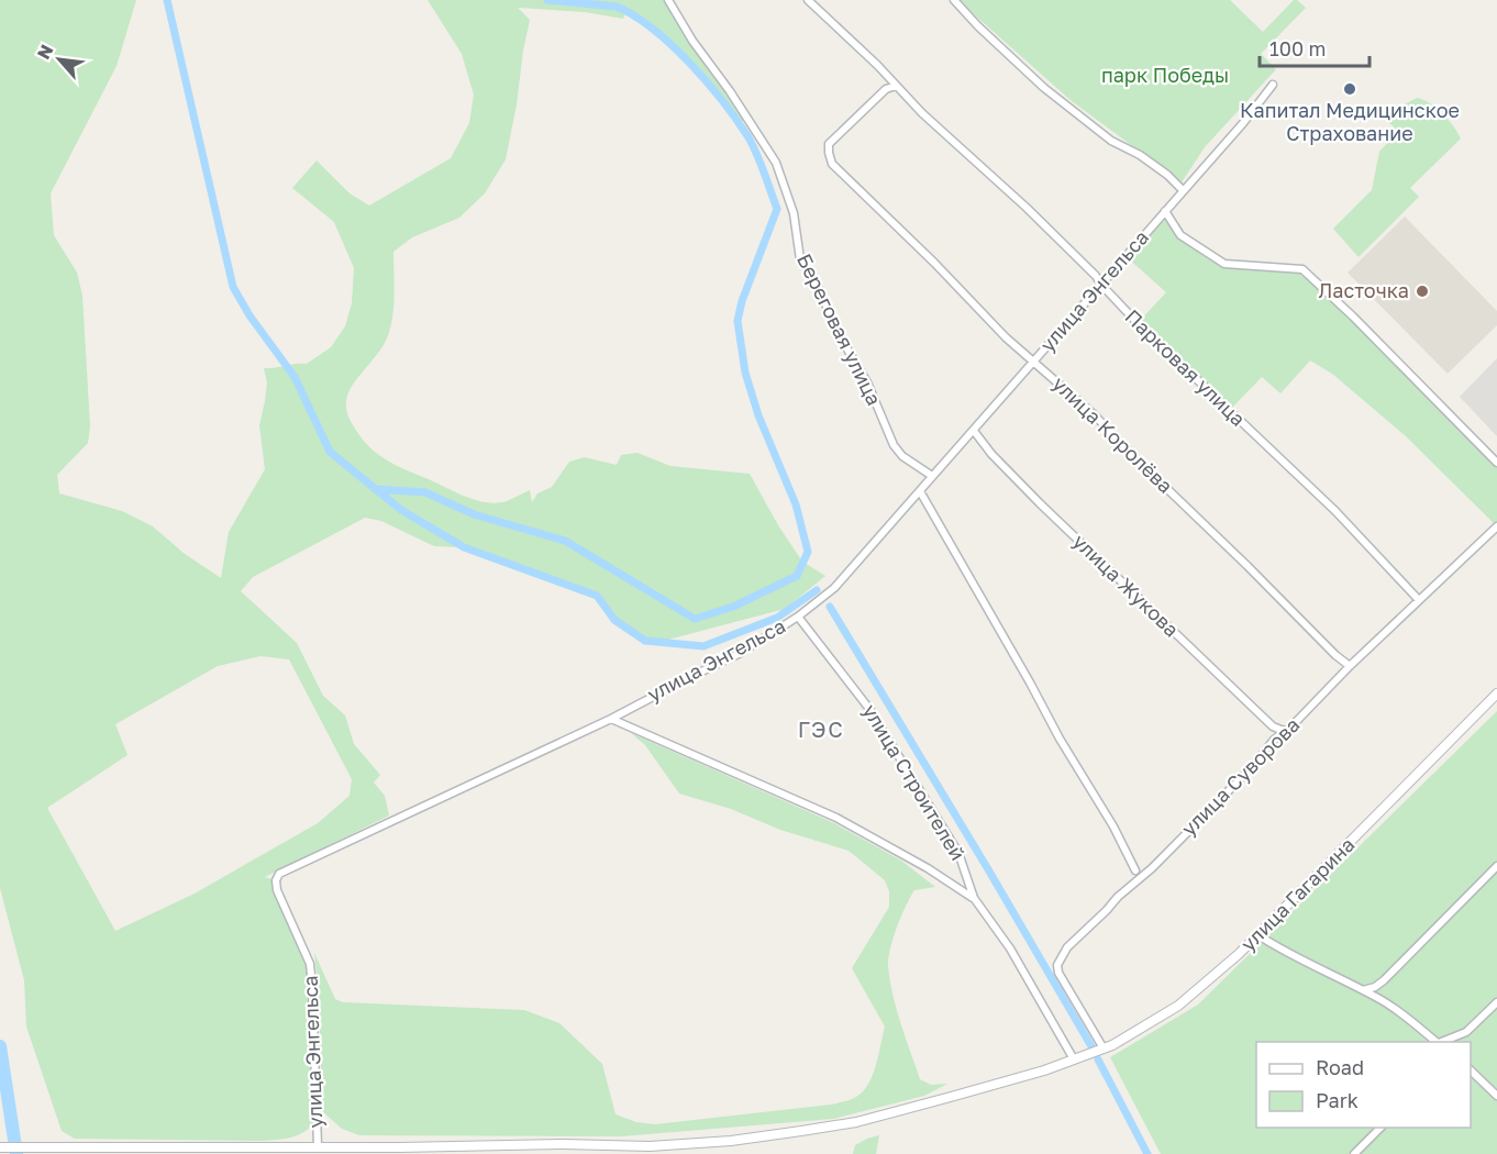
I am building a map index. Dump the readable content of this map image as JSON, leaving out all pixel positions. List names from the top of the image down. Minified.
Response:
{"streets":{"street":["улица Энгельса","Береговая улица","Парковая улица","улица Королёва","улица Жукова","улица Суворова","улица Строителей","улица Гагарина"]},"crossings":[["улица Энгельса","Береговая улица"],["улица Энгельса","Парковая улица"],["улица Энгельса","улица Королёва"],["улица Энгельса","улица Жукова"],["улица Энгельса","улица Строителей"],["улица Энгельса","улица Гагарина"],["Парковая улица","улица Суворова"],["улица Королёва","улица Суворова"],["улица Жукова","улица Суворова"],["улица Суворова","улица Гагарина"],["улица Строителей","улица Гагарина"]],"districts":["ГЭС"],"parks":["парк Победы"],"places":["Капитал Медицинское Страхование","Ласточка"],"legend":["Road","Park"],"scale_bar":"100 m","north":"top left"}
